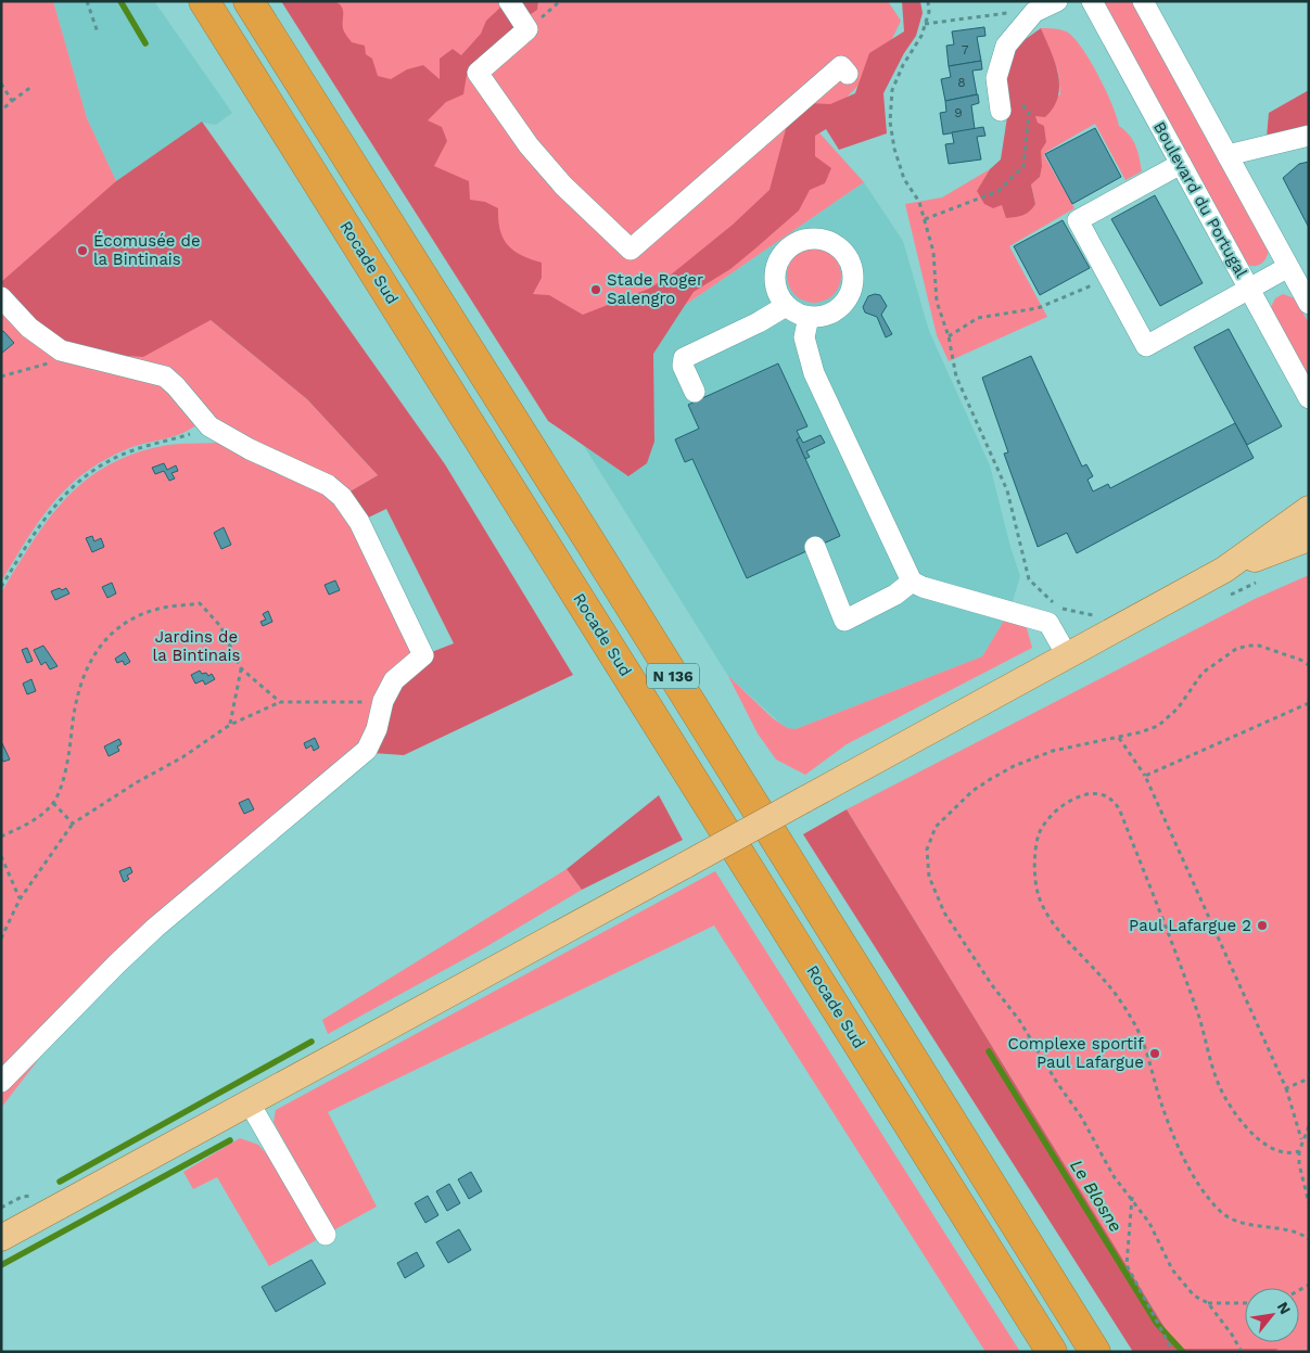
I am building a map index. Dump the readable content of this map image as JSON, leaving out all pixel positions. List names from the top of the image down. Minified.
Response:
{"streets":{"highway":["Rocade Sud","N 136"],"street":["Boulevard du Portugal"]},"water":["Le Blosne"],"parks":["Jardins de la Bintinais"],"places":["Écomusée de la Bintinais","Stade Roger Salengro","Paul Lafargue 2","Complexe sportif Paul Lafargue"],"house_numbers":["7","8","9"],"north":"top right"}
